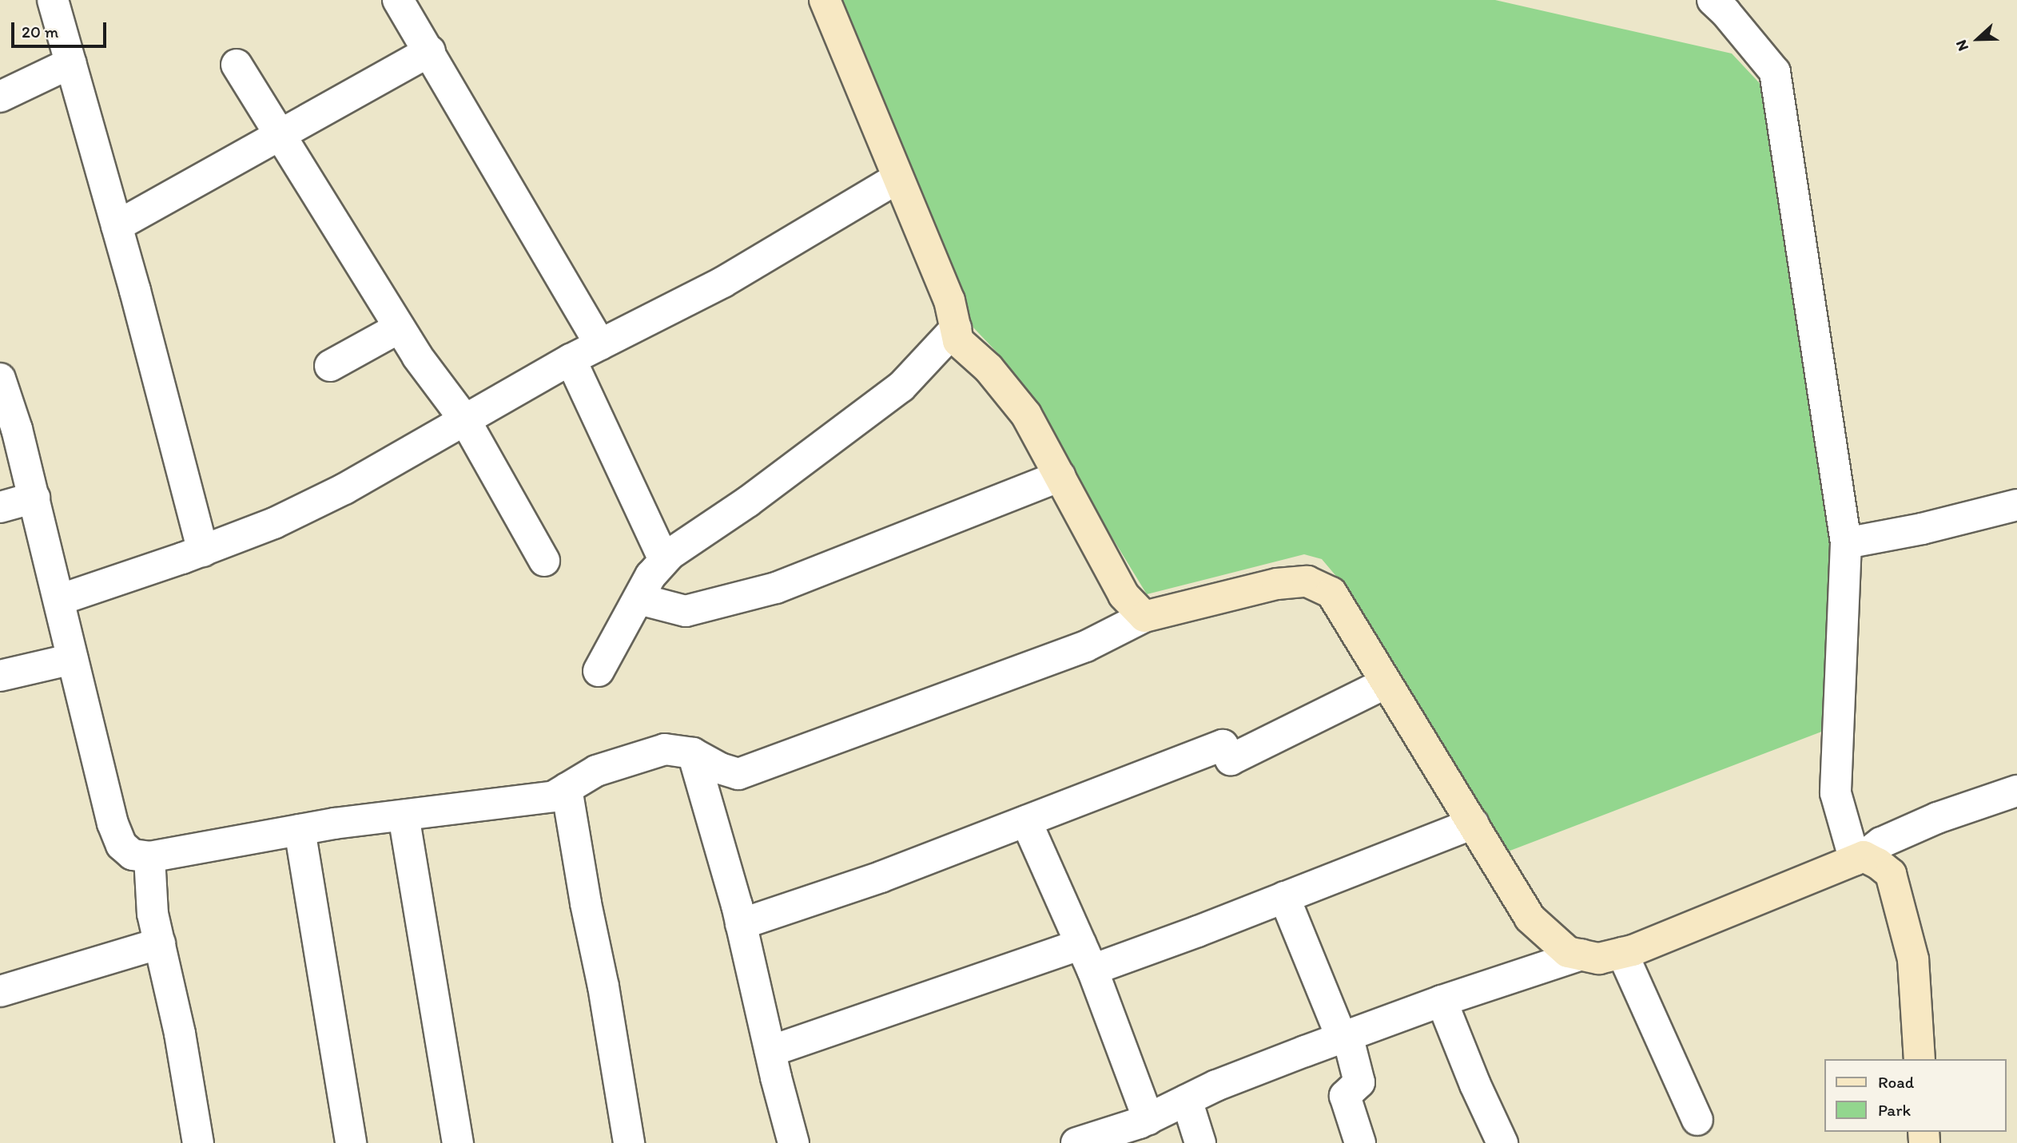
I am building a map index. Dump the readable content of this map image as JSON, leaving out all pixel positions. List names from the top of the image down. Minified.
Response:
{"legend":["Road","Park"],"scale_bar":"20 m","north":"left"}
